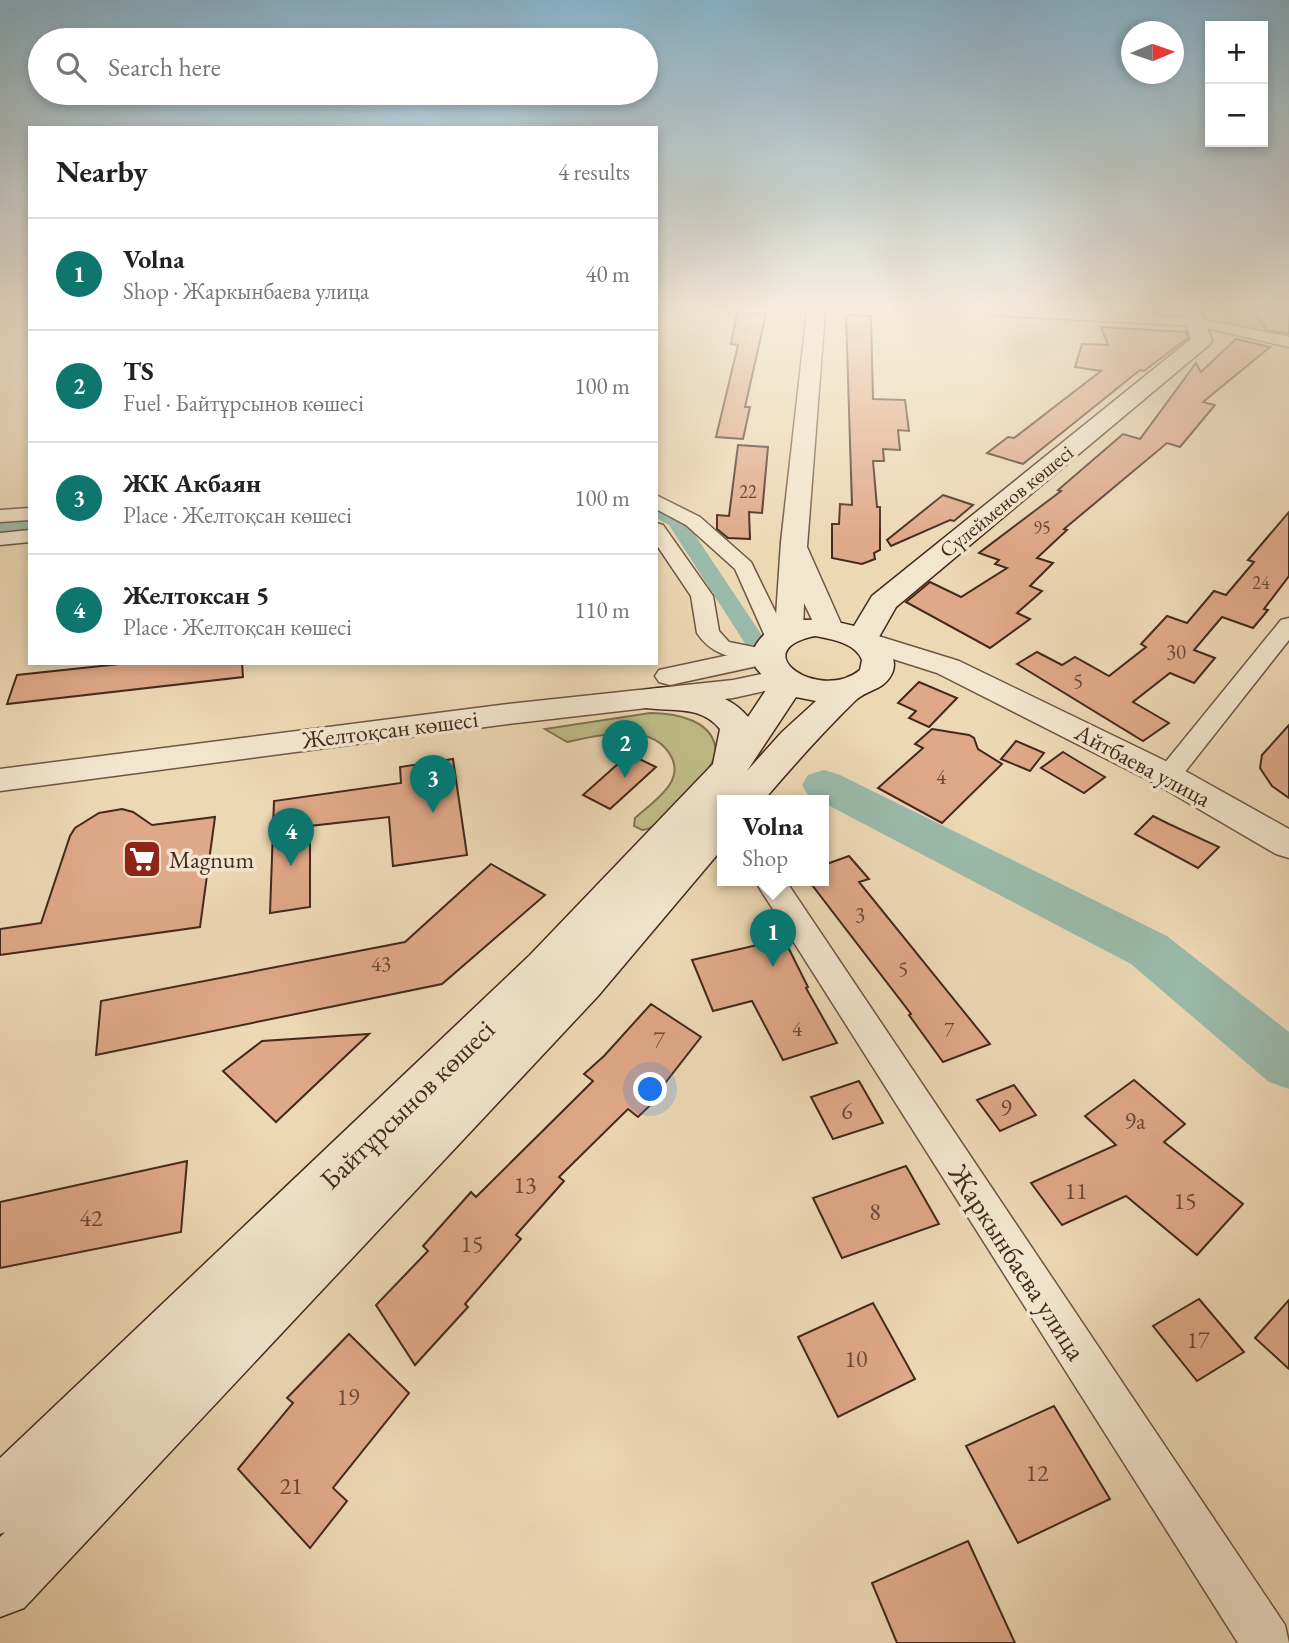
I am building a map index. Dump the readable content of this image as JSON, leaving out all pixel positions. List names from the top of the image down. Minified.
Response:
{"streets":{"main road":["Сүлейменов көшесі","Байтұрсынов көшесі"],"street":["Желтоқсан көшесі","Айтбаева улица","Жаркынбаева улица"]},"crossings":[["Сүлейменов көшесі","Желтоқсан көшесі"],["Сүлейменов көшесі","Байтұрсынов көшесі"],["Желтоқсан көшесі","Байтұрсынов көшесі"]],"places":{"supermarket":["Magnum"]},"house_numbers":["22","95","24","30","5","4","3","43","5","4","7","7","9","6","9а","13","11","15","8","42","15","17","10","19","12","21"],"north":"right","page":{"map_buttons":["+","−"],"search":"Search here","heading":["Nearby","4 results"],"list":[{"mark":"1","name":"Volna","note":"Shop · Жаркынбаева улица","value":"40 m"},{"mark":"2","name":"TS","note":"Fuel · Байтұрсынов көшесі","value":"100 m"},{"mark":"3","name":"ЖК Акбаян","note":"Place · Желтоқсан көшесі","value":"100 m"},{"mark":"4","name":"Желтоксан 5","note":"Place · Желтоқсан көшесі","value":"110 m"}],"pins":["2","3","4","1"],"popup":["Volna","Shop"]}}
